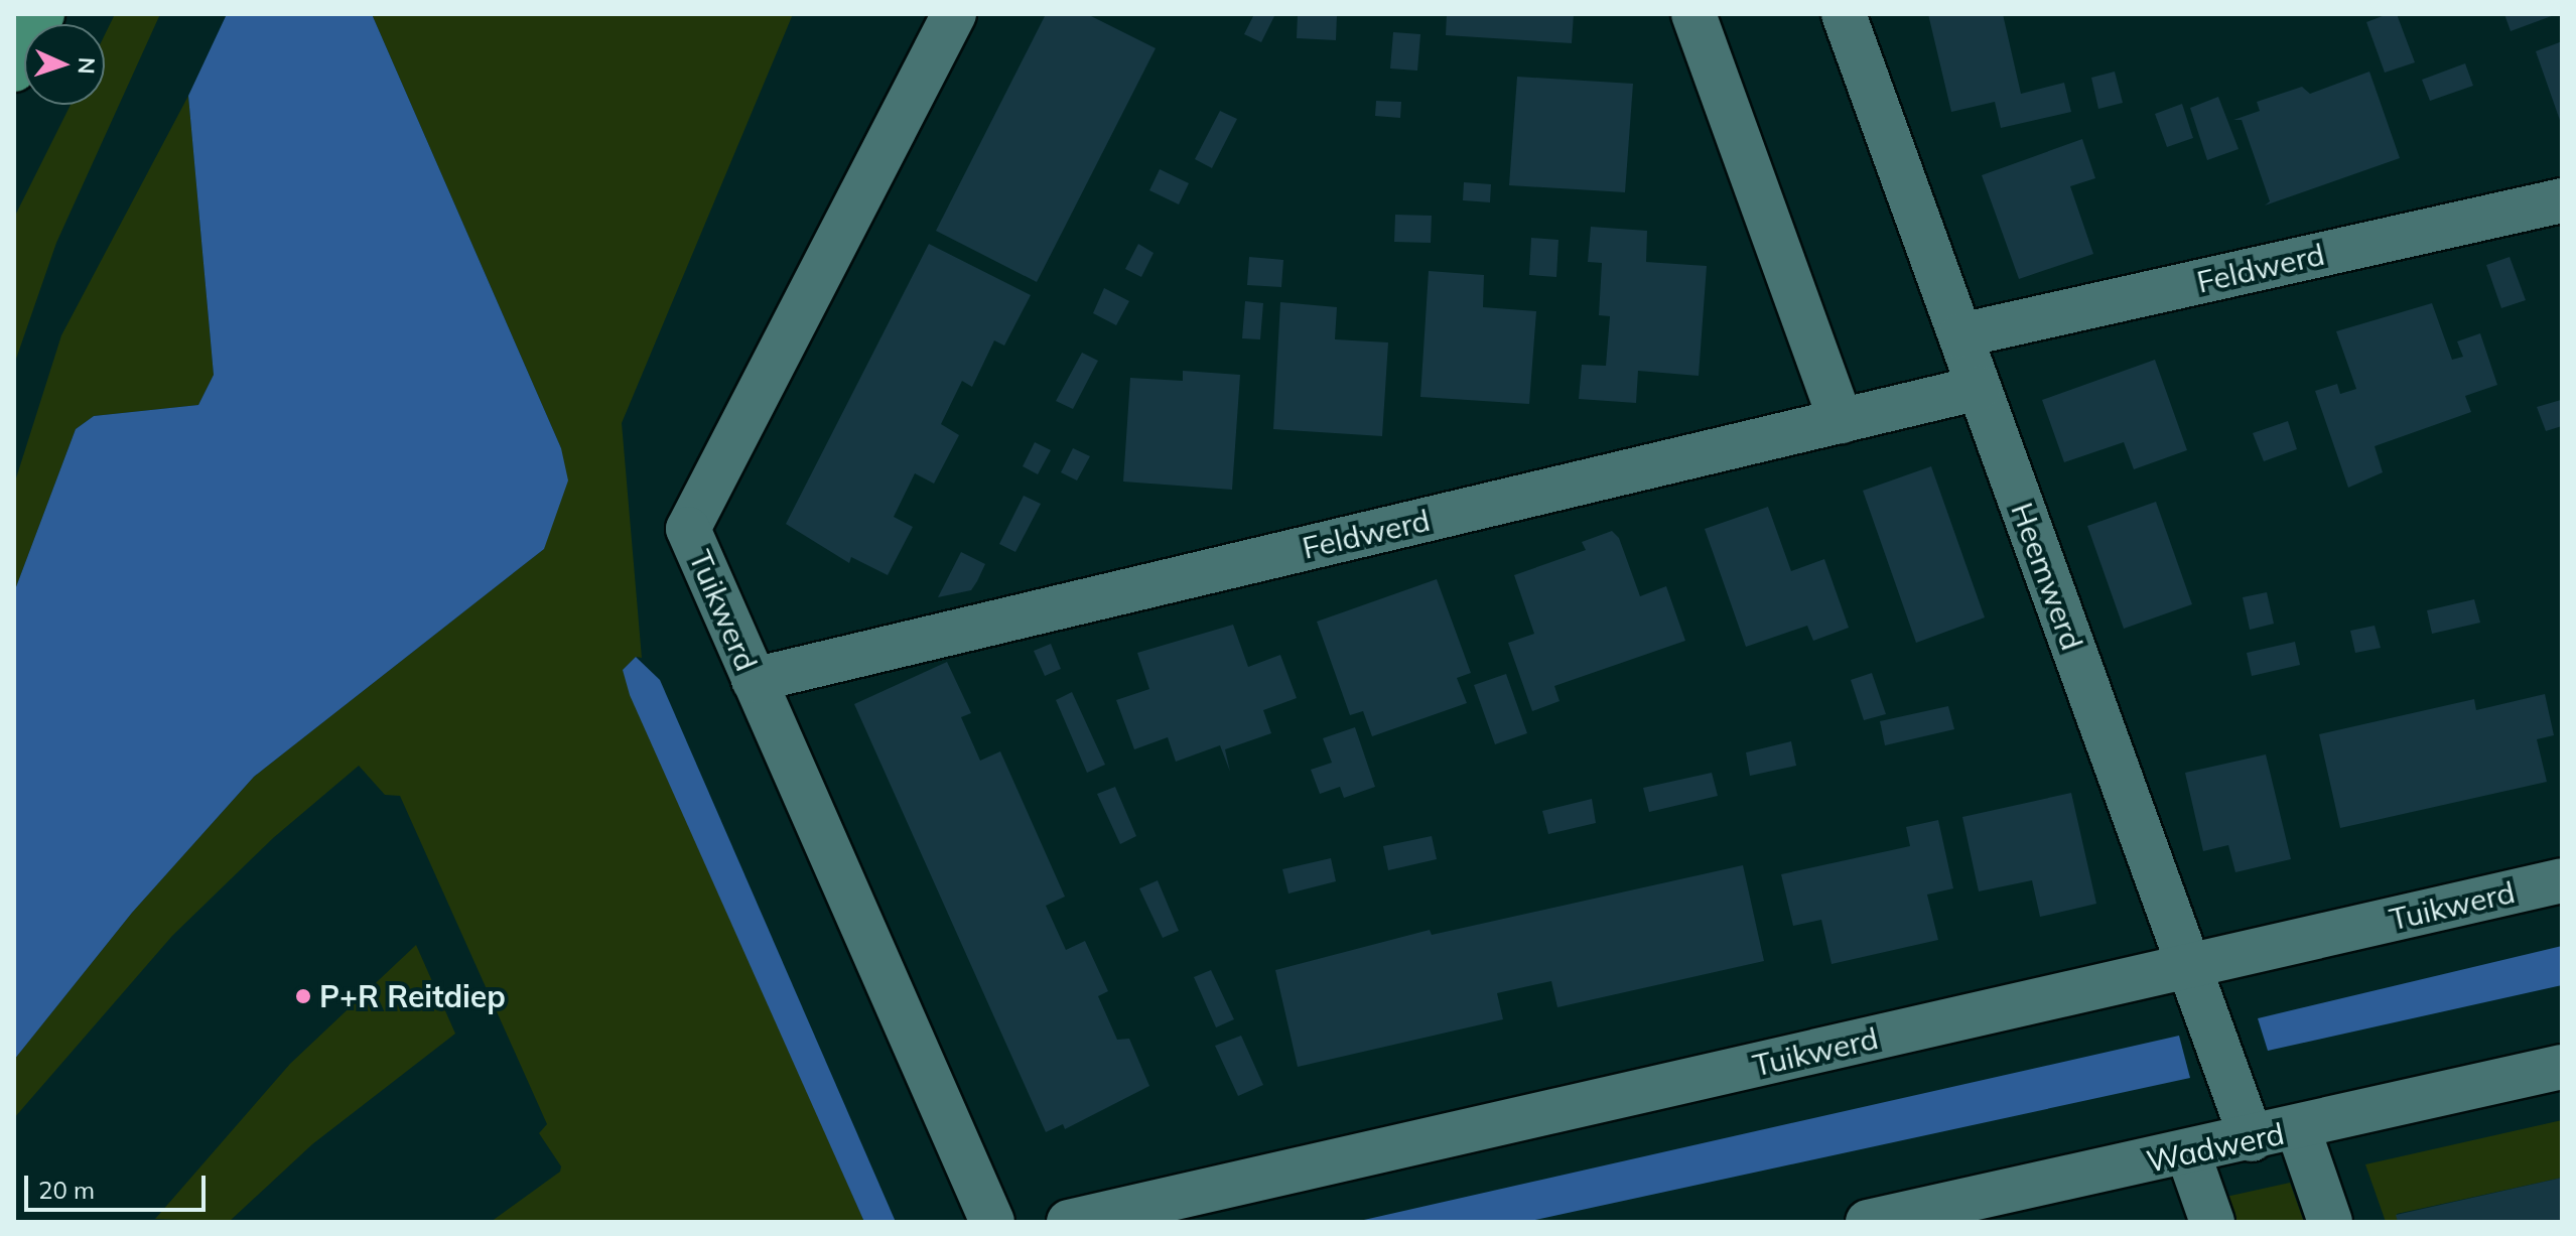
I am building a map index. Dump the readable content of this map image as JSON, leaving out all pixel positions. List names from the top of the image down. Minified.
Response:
{"streets":{"street":["Feldwerd","Heemwerd","Tuikwerd","Wadwerd"]},"crossings":[["Feldwerd","Heemwerd"],["Feldwerd","Tuikwerd"],["Heemwerd","Tuikwerd"],["Heemwerd","Wadwerd"]],"places":["P+R Reitdiep"],"scale_bar":"20 m","north":"right"}
